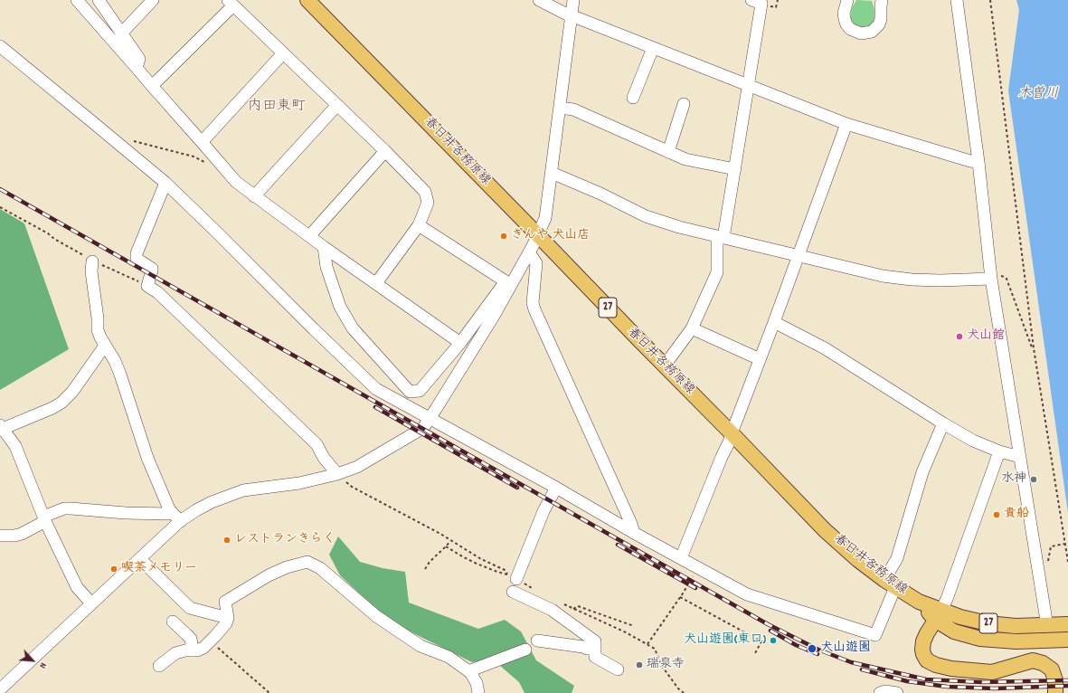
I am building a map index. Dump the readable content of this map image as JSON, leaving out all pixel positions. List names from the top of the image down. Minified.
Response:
{"streets":{"main road":["春日井各務原線","27"]},"districts":["内田東町"],"water":["木曽川"],"places":["ぎんや 犬山店","犬山館","水神","貴船","レストランきらく","喫茶メモリー","犬山遊園(東口)","犬山遊園","瑞泉寺"],"north":"bottom right"}
